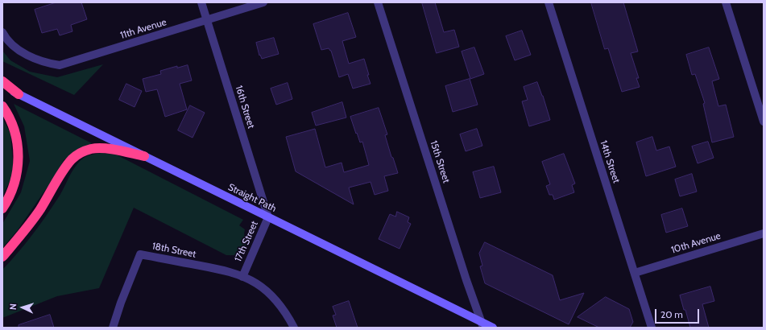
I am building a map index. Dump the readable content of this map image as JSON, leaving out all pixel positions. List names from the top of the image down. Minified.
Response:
{"streets":{"main road":["Straight Path"],"street":["11th Avenue","16th Street","15th Street","14th Street","17th Street","10th Avenue","18th Street"]},"crossings":[["11th Avenue","16th Street"],["16th Street","Straight Path"],["16th Street","17th Street"],["15th Street","Straight Path"],["14th Street","10th Avenue"],["Straight Path","17th Street"],["17th Street","18th Street"]],"scale_bar":"20 m","north":"left"}
